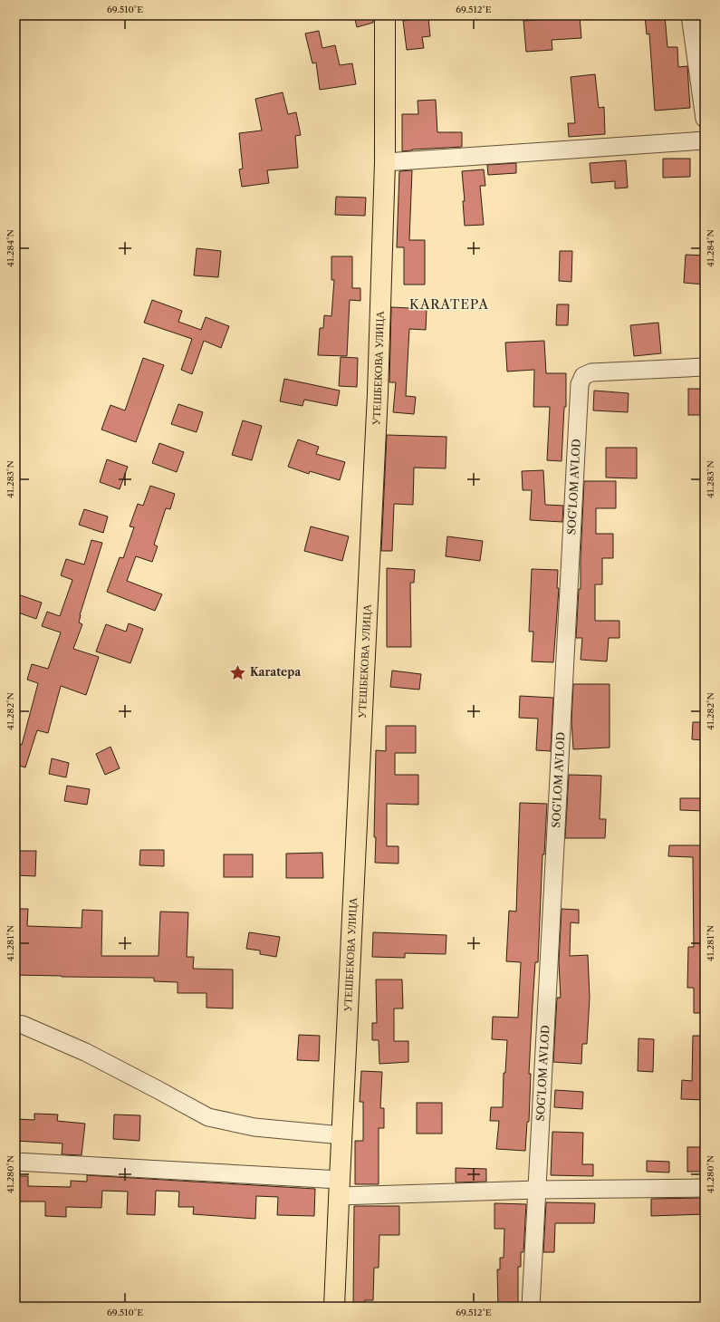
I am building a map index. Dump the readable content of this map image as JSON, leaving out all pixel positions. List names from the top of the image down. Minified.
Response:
{"streets":{"main road":["УТЕШБЕКОВА УЛИЦА"],"street":["SOG'LOM AVLOD"]},"districts":["KARATEPA"],"places":{"place":["Karatepa"]},"coordinates":["69.510°E","69.512°E","41.284°N","41.283°N","41.282°N","41.281°N","41.280°N"]}
